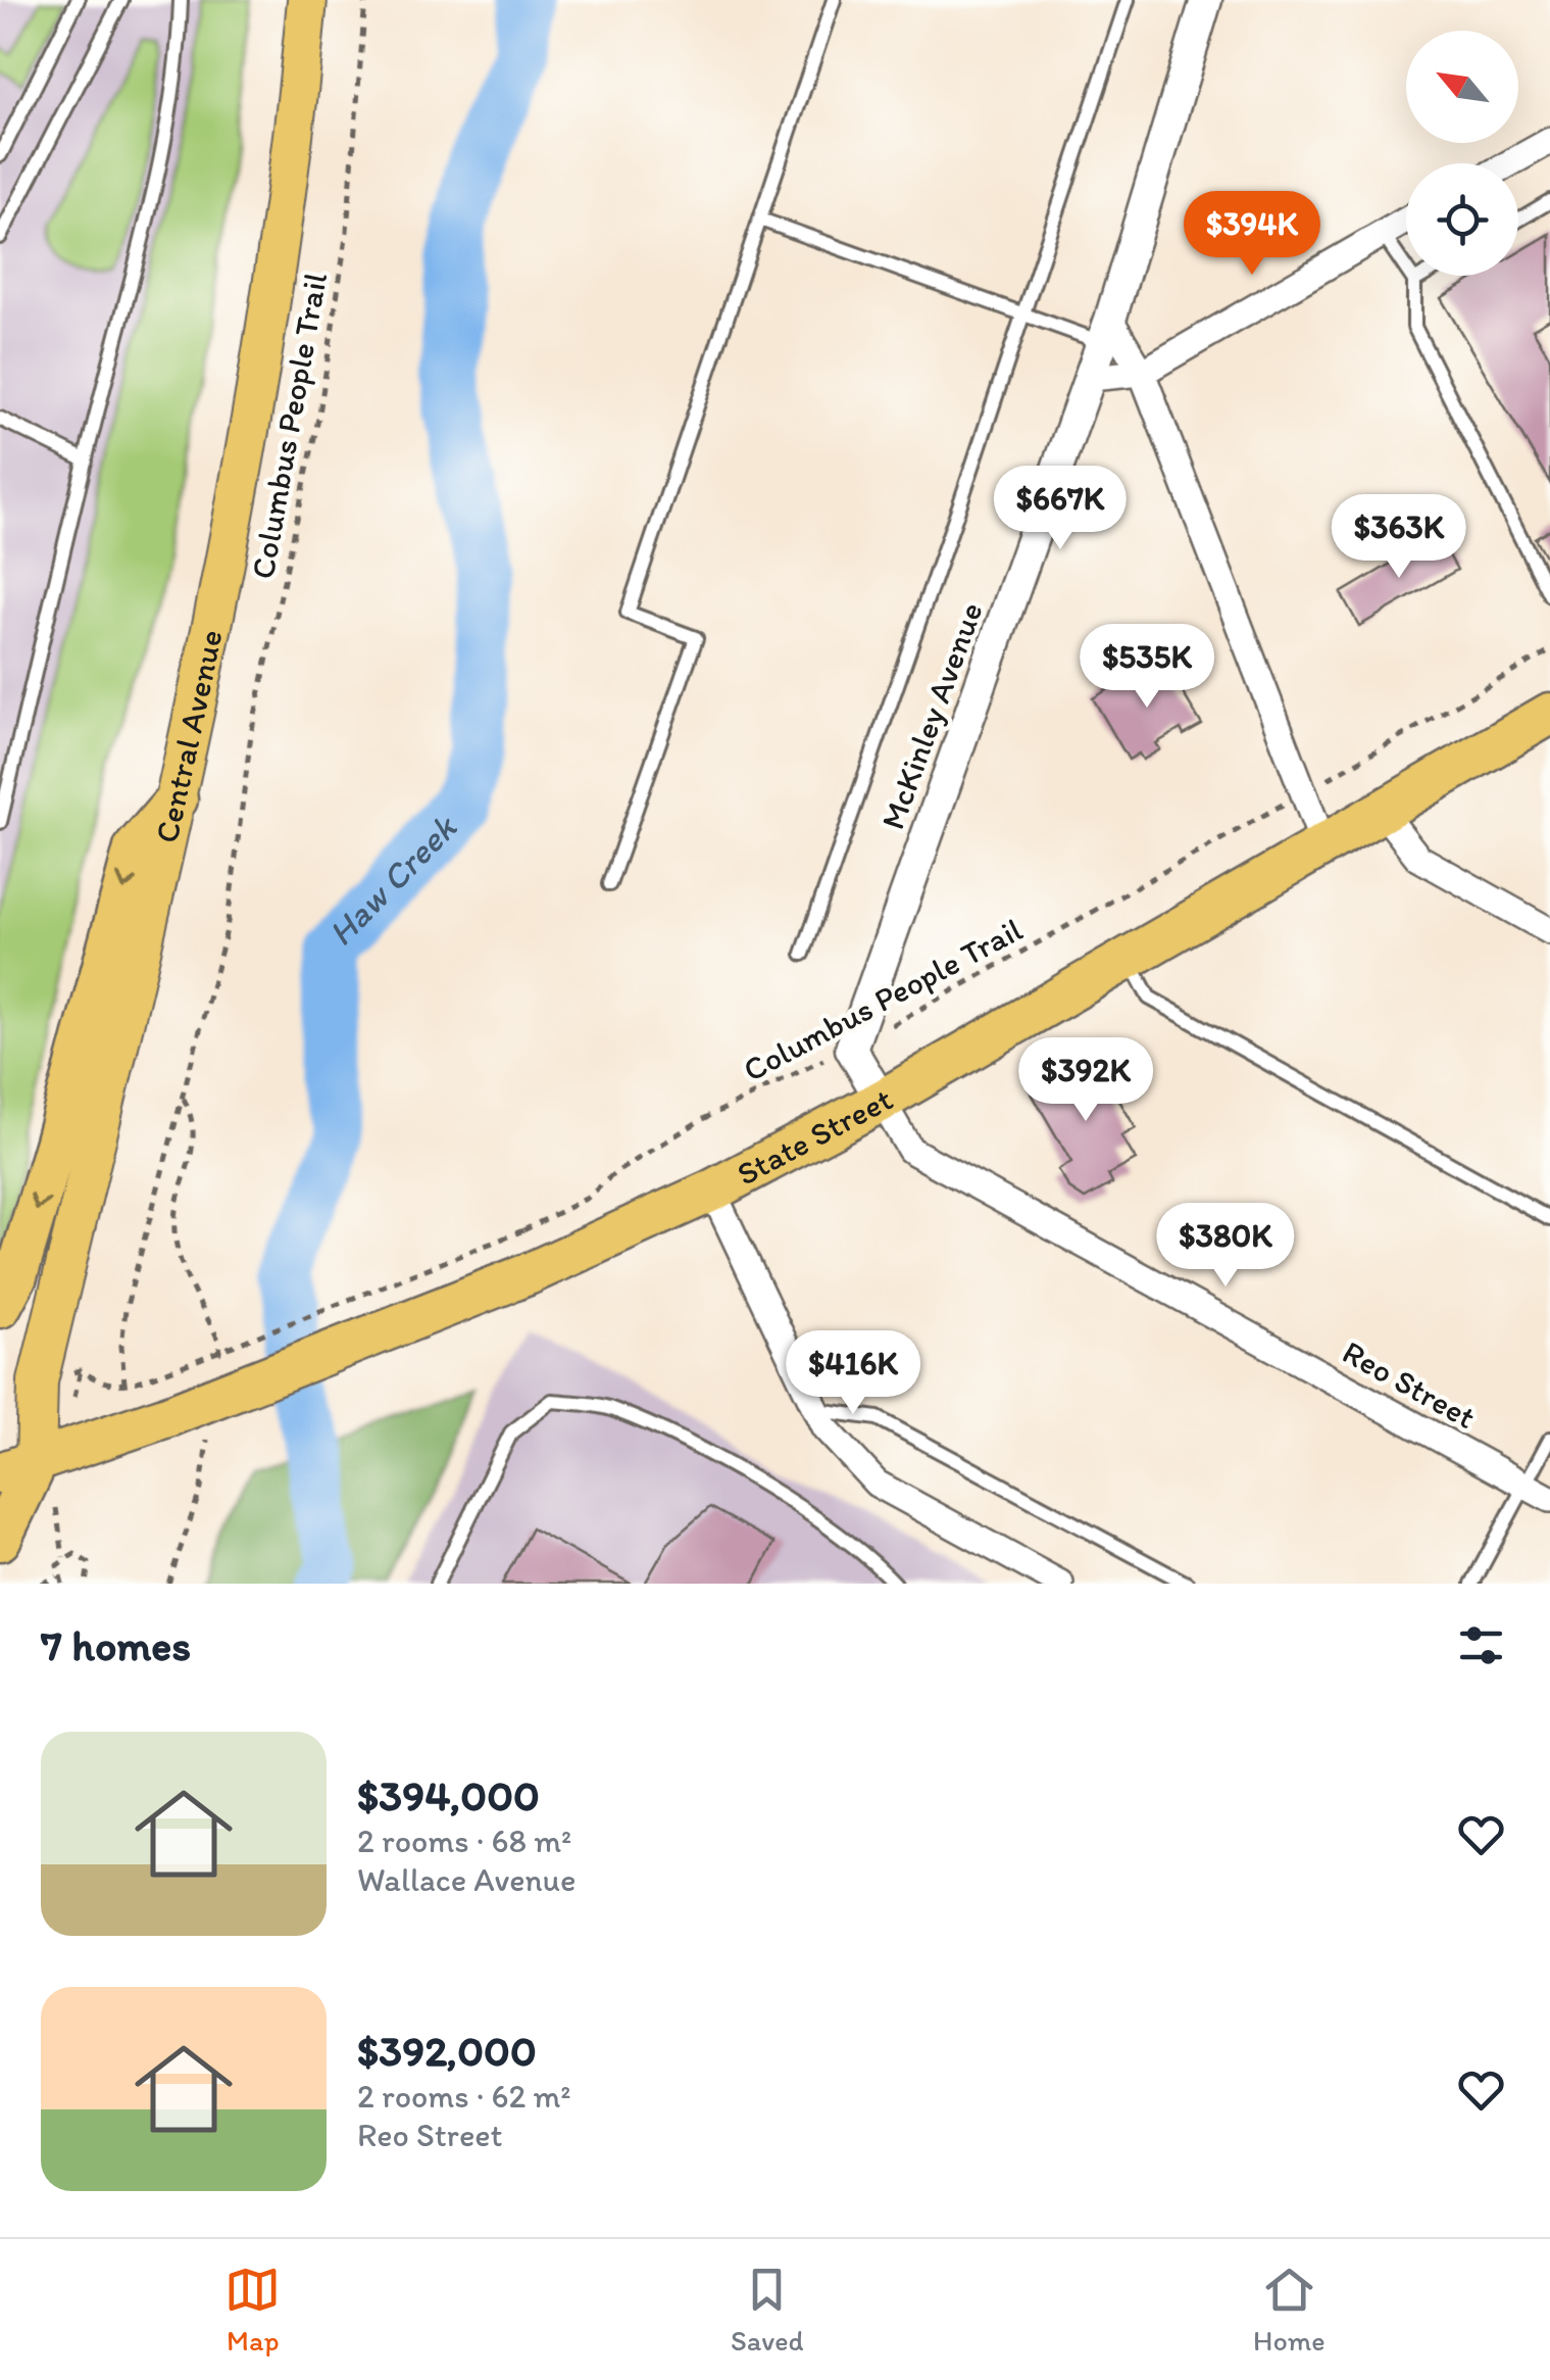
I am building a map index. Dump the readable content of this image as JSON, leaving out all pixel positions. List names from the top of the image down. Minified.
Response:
{"streets":{"highway":["State Street"],"main road":["Central Avenue"],"street":["McKinley Avenue","Reo Street"],"path":["Columbus People Trail"]},"crossings":[["Columbus People Trail","McKinley Avenue"],["Central Avenue","State Street"],["State Street","Reo Street"]],"water":["Haw Creek"],"north":"top left","page":{"price":["$394K","$667K","$363K","$535K","$392K","$380K","$416K"],"heading":"7 homes","list":[{"name":"$394,000","note":"2 rooms · 68 m² · Wallace Avenue"},{"name":"$392,000","note":"2 rooms · 62 m² · Reo Street"}],"tabs":["Map","Saved","Home"]}}
